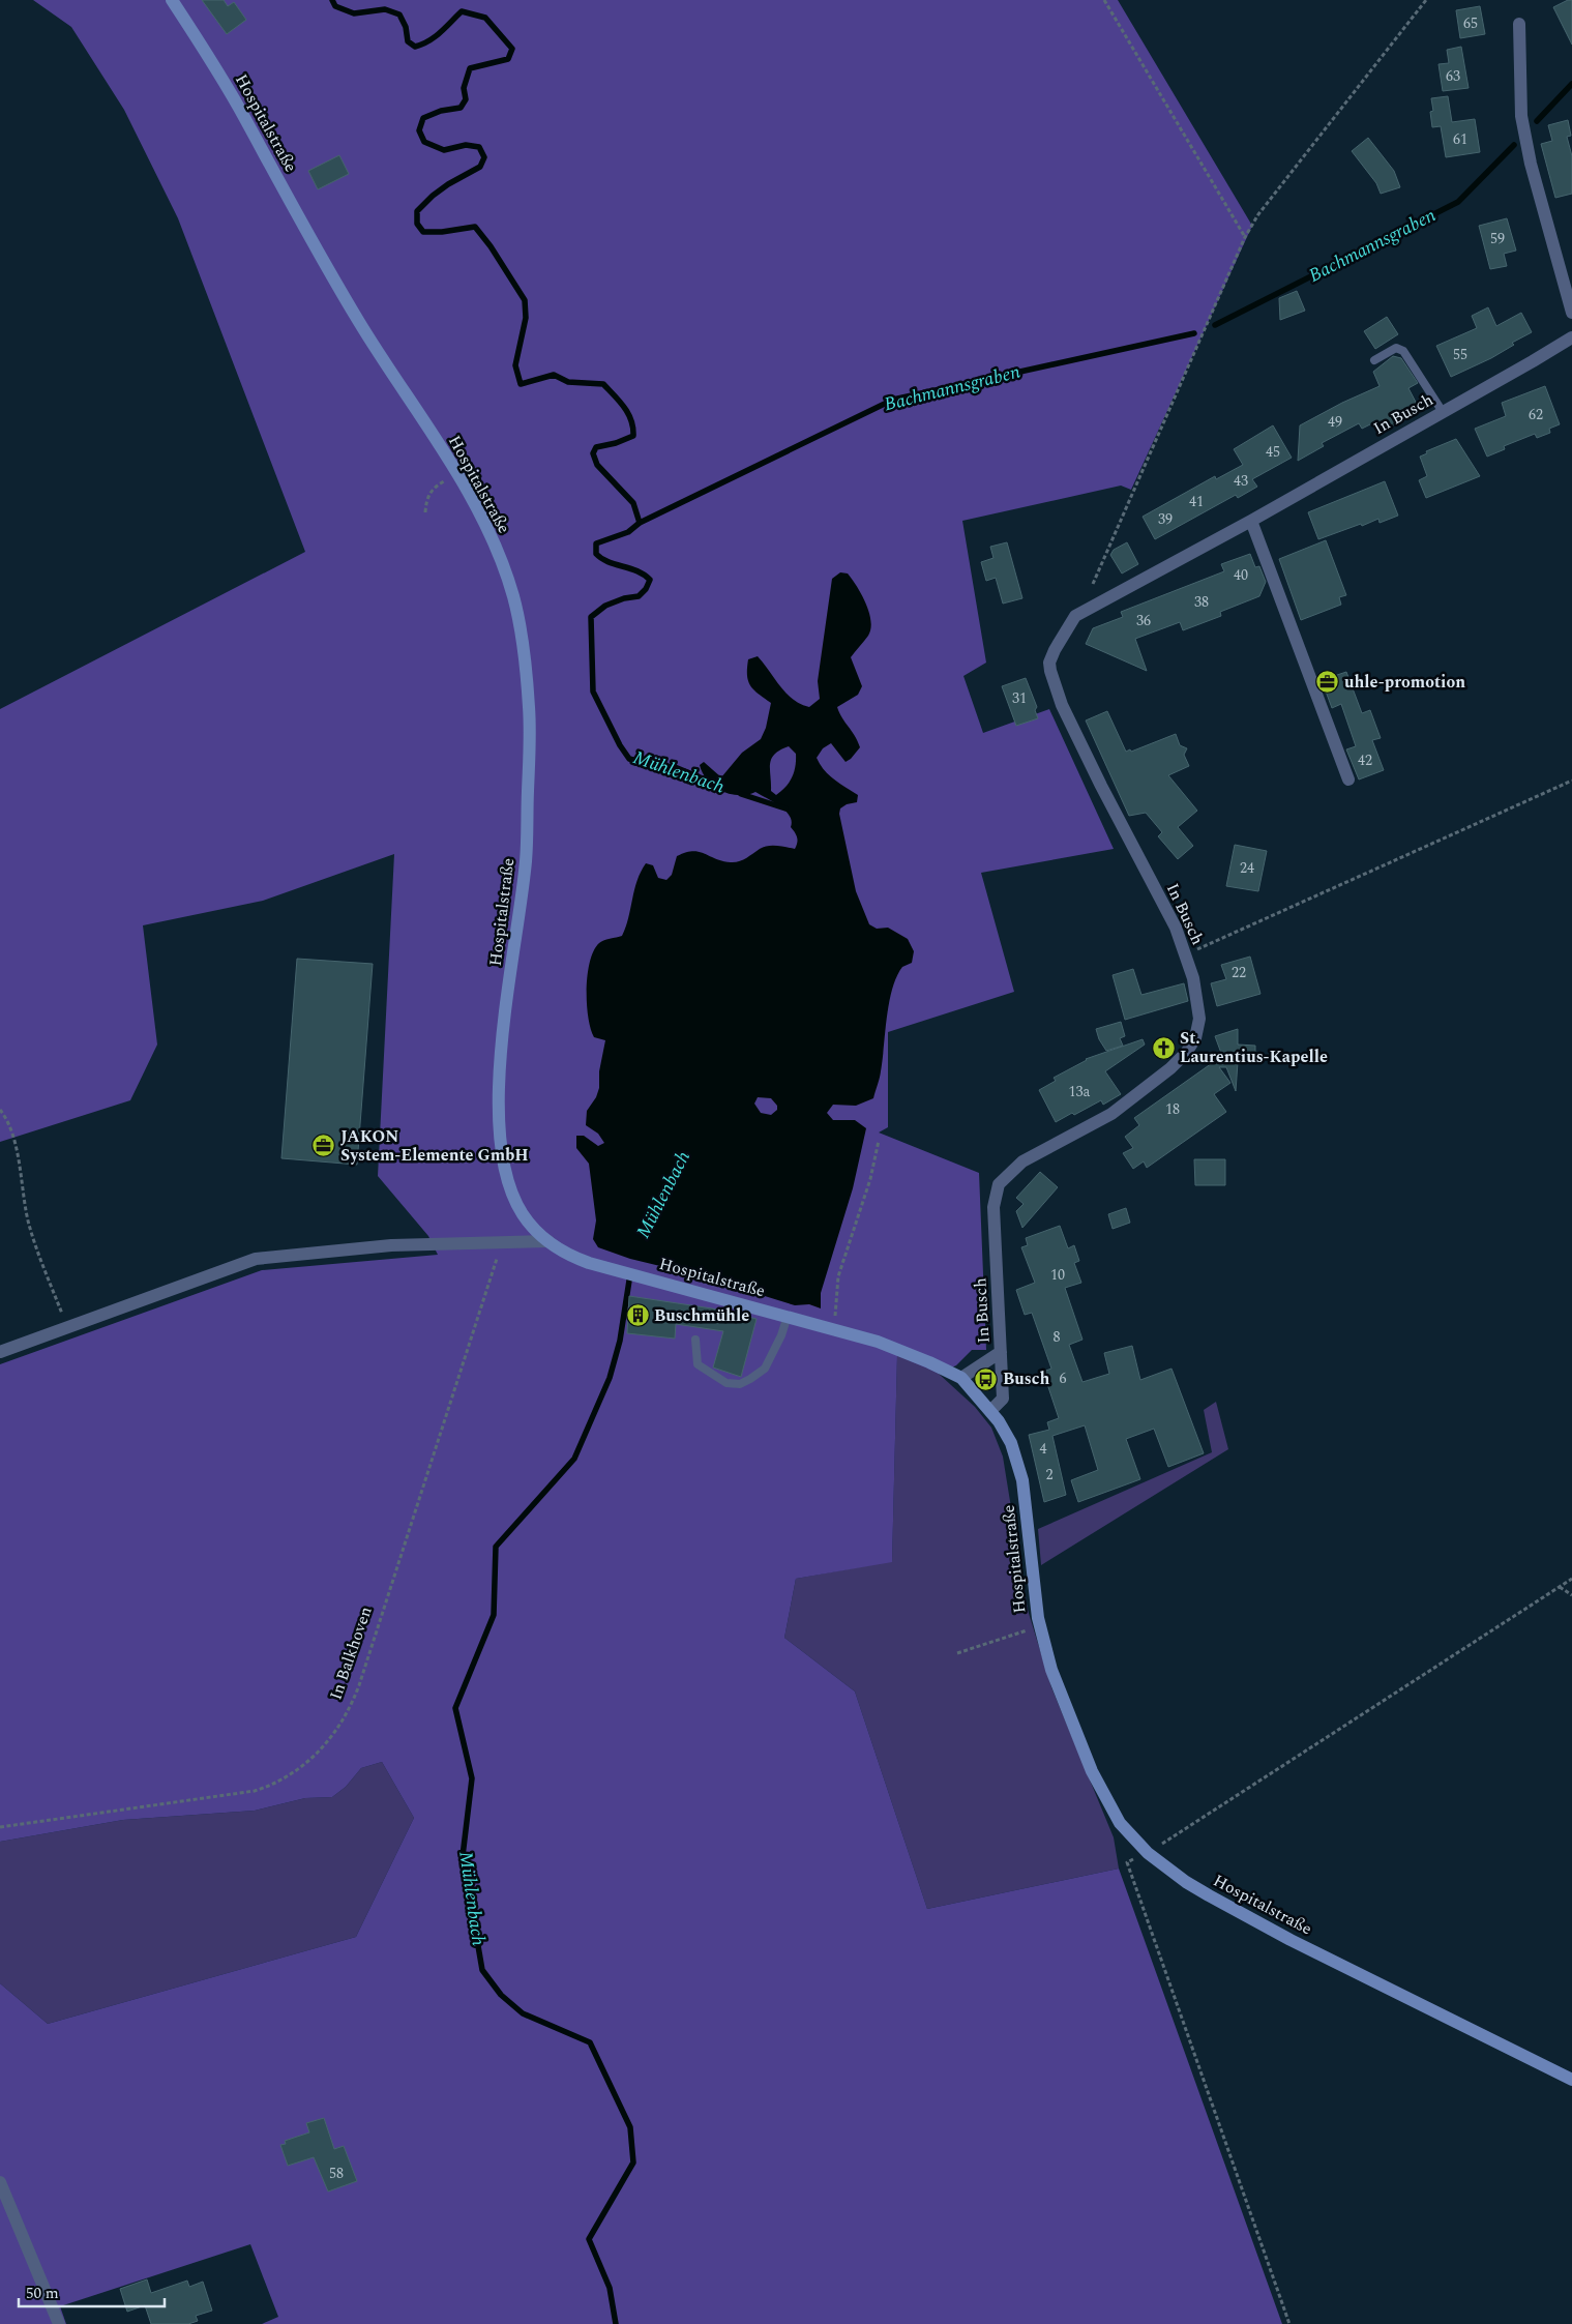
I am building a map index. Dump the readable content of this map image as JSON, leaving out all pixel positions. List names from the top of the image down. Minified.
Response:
{"streets":{"street":["Hospitalstraße","In Busch"],"path":["In Balkhoven"]},"crossings":[["Hospitalstraße","In Busch"]],"water":["Bachmannsgraben","Mühlenbach"],"places":{"office":["uhle-promotion","JAKON System-Elemente GmbH"],"church":["St. Laurentius-Kapelle"],"building":["Buschmühle"],"bus stop":["Busch"]},"house_numbers":["65","63","61","59","55","62","49","45","43","41","39","40","38","36","31","42","24","22","13a","18","10","8","6","4","2","58"],"scale_bar":"50 m"}
